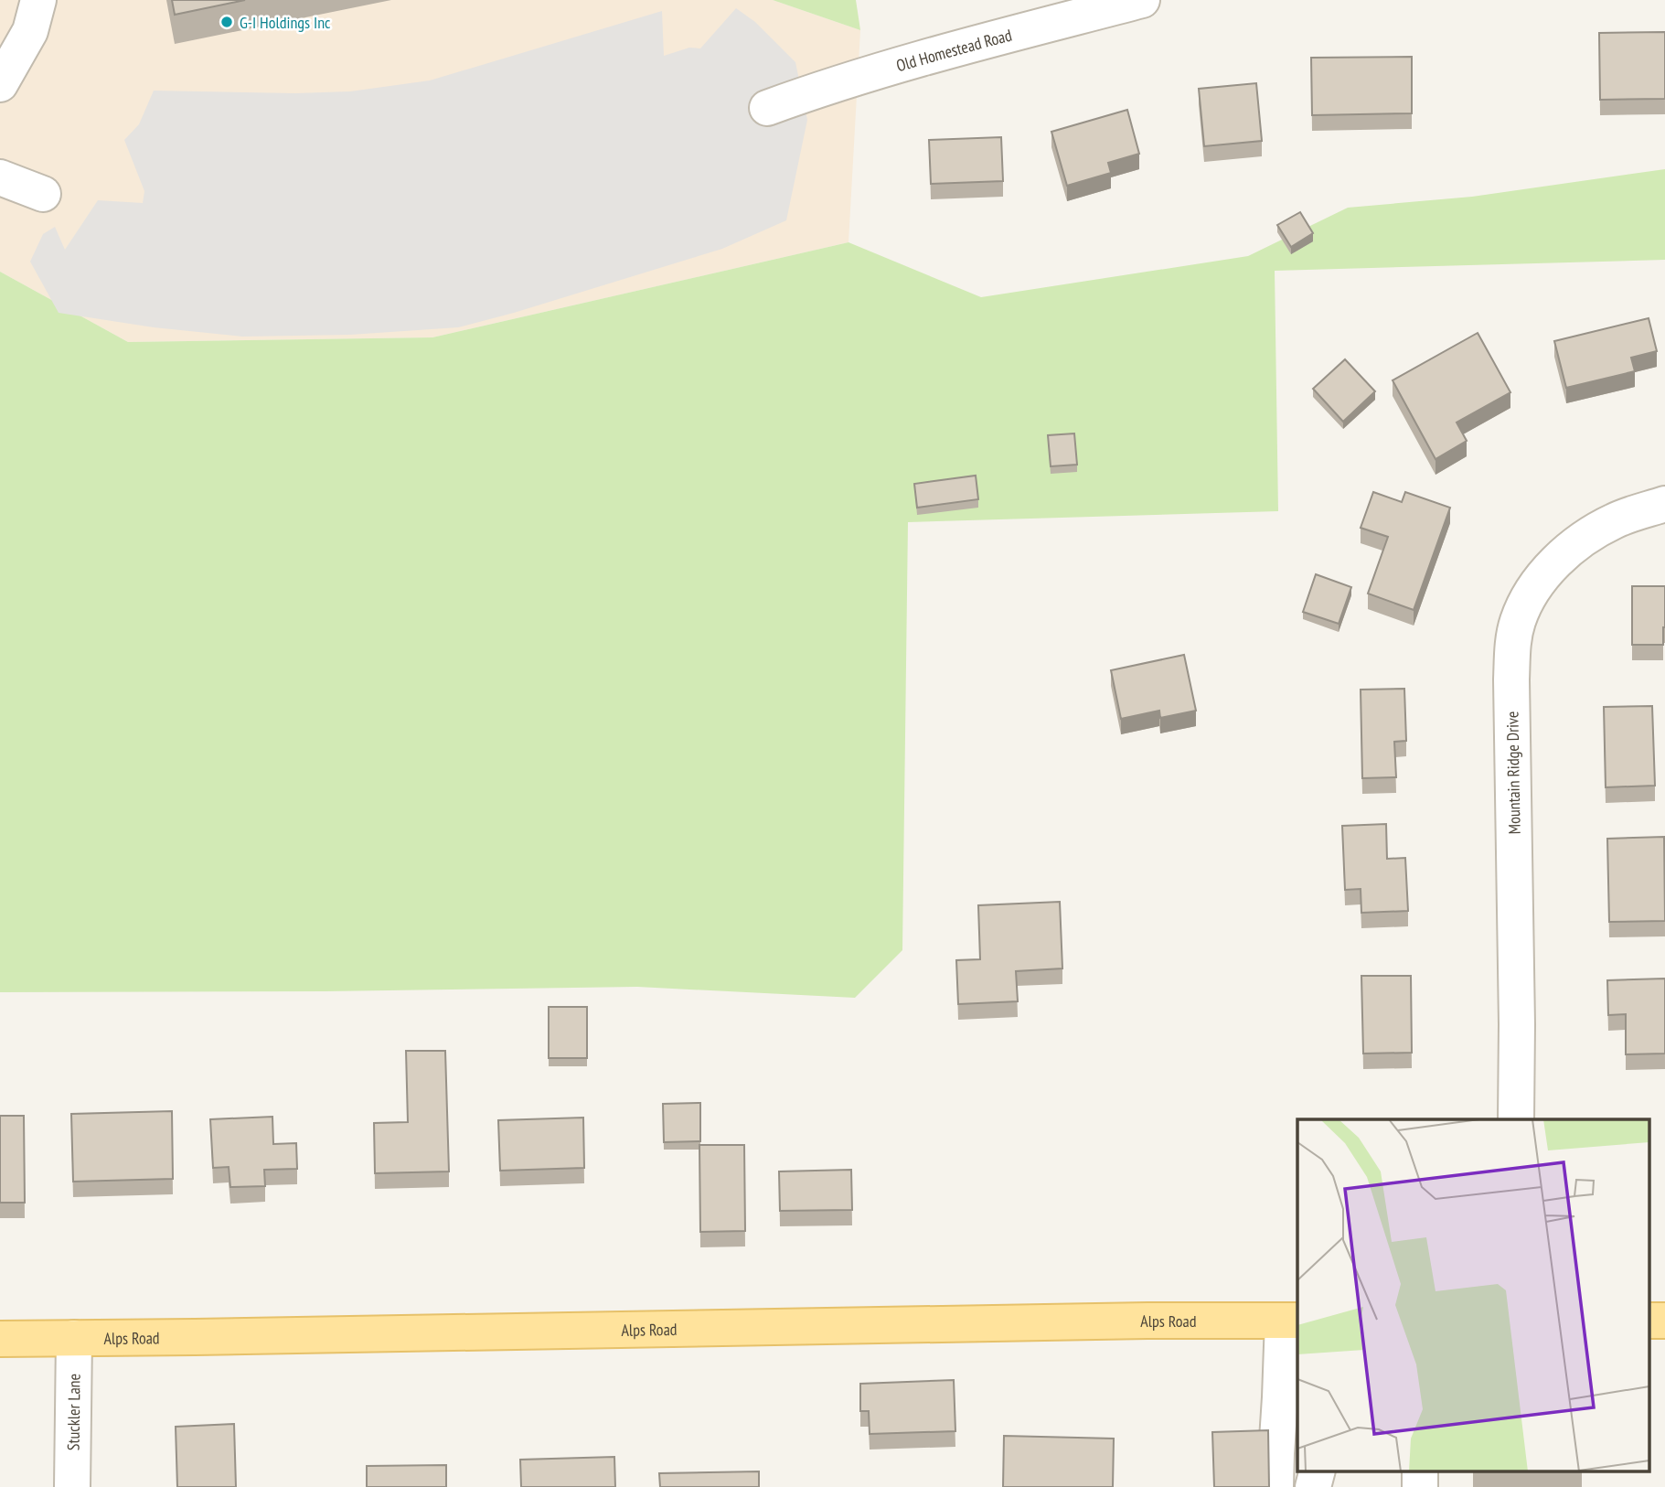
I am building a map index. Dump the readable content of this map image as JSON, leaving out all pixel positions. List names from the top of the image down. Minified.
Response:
{"streets":{"main road":["Alps Road"],"street":["Old Homestead Road","Mountain Ridge Drive","Stuckler Lane"]},"crossings":[["Alps Road","Stuckler Lane"]],"places":["G-I Holdings Inc"]}
